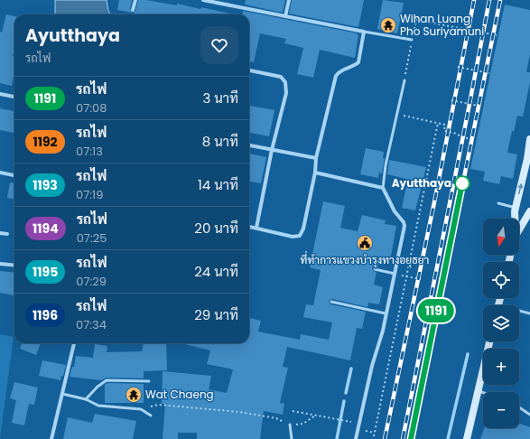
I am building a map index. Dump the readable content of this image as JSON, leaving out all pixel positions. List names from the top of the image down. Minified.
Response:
{"places":{"temple":["Wihan Luang Pho Suriyamuni","Wat Chaeng"],"other":["Ayutthaya"],"public building":["ที่ทำการแขวงบำรุงทางอยุธยา"]},"north":"bottom","page":{"on_map":"1191","heading":["Ayutthaya","รถไฟ"],"list":[{"mark":"1191","name":"รถไฟ","note":"07:08","value":"3 นาที"},{"mark":"1192","name":"รถไฟ","note":"07:13","value":"8 นาที"},{"mark":"1193","name":"รถไฟ","note":"07:19","value":"14 นาที"},{"mark":"1194","name":"รถไฟ","note":"07:25","value":"20 นาที"},{"mark":"1195","name":"รถไฟ","note":"07:29","value":"24 นาที"},{"mark":"1196","name":"รถไฟ","note":"07:34","value":"29 นาที"}],"map_buttons":["+","−"]}}
